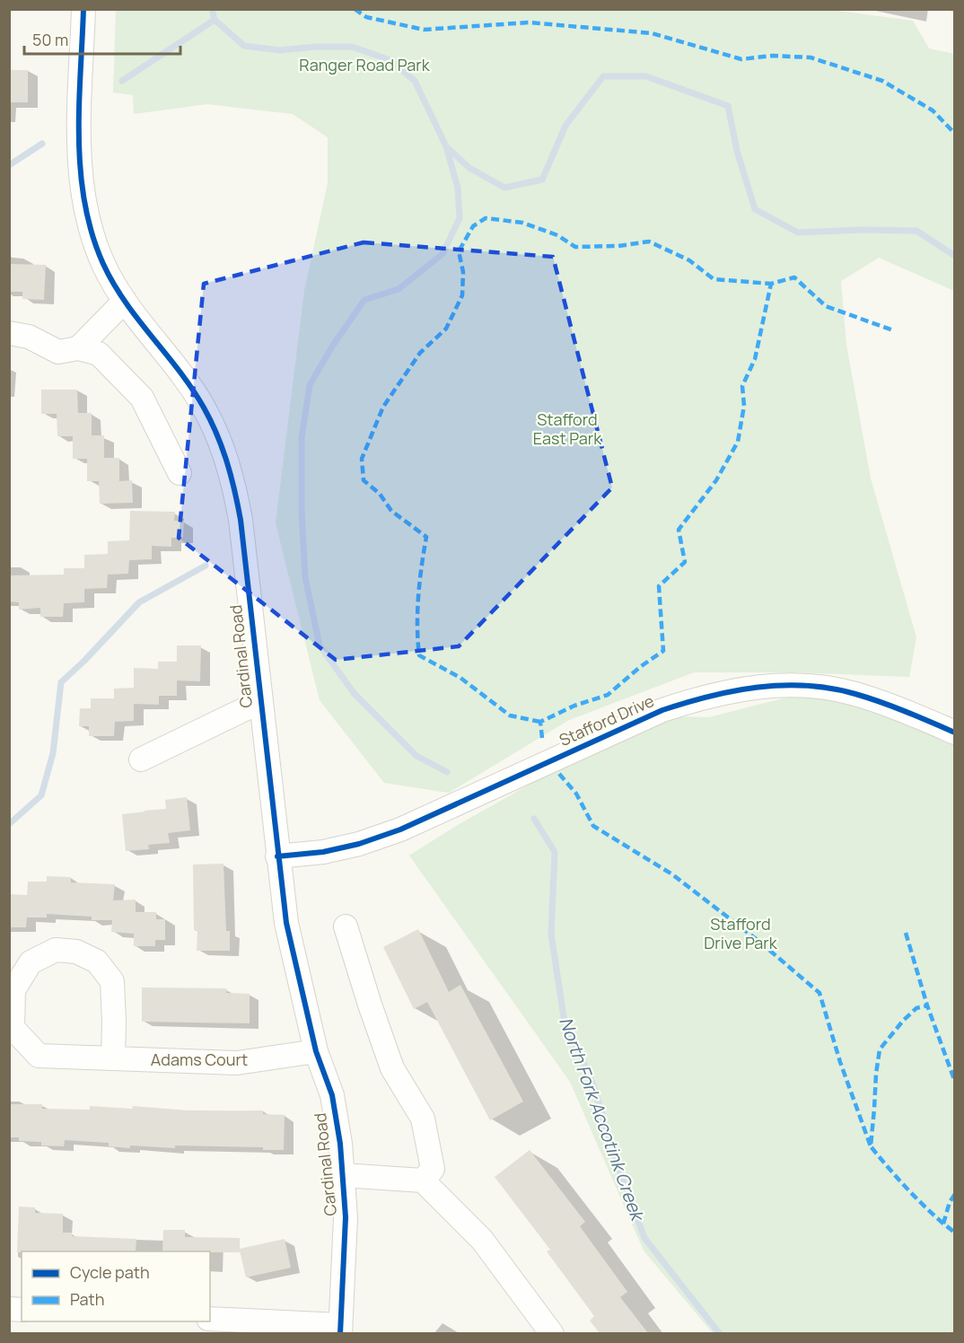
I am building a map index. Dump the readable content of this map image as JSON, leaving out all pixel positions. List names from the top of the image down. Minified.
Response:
{"streets":{"street":["Cardinal Road","Stafford Drive","Adams Court"]},"crossings":[["Cardinal Road","Stafford Drive"],["Cardinal Road","Adams Court"]],"water":["North Fork Accotink Creek"],"parks":["Ranger Road Park","Stafford East Park","Stafford Drive Park"],"legend":["Cycle path","Path"],"scale_bar":"50 m"}
